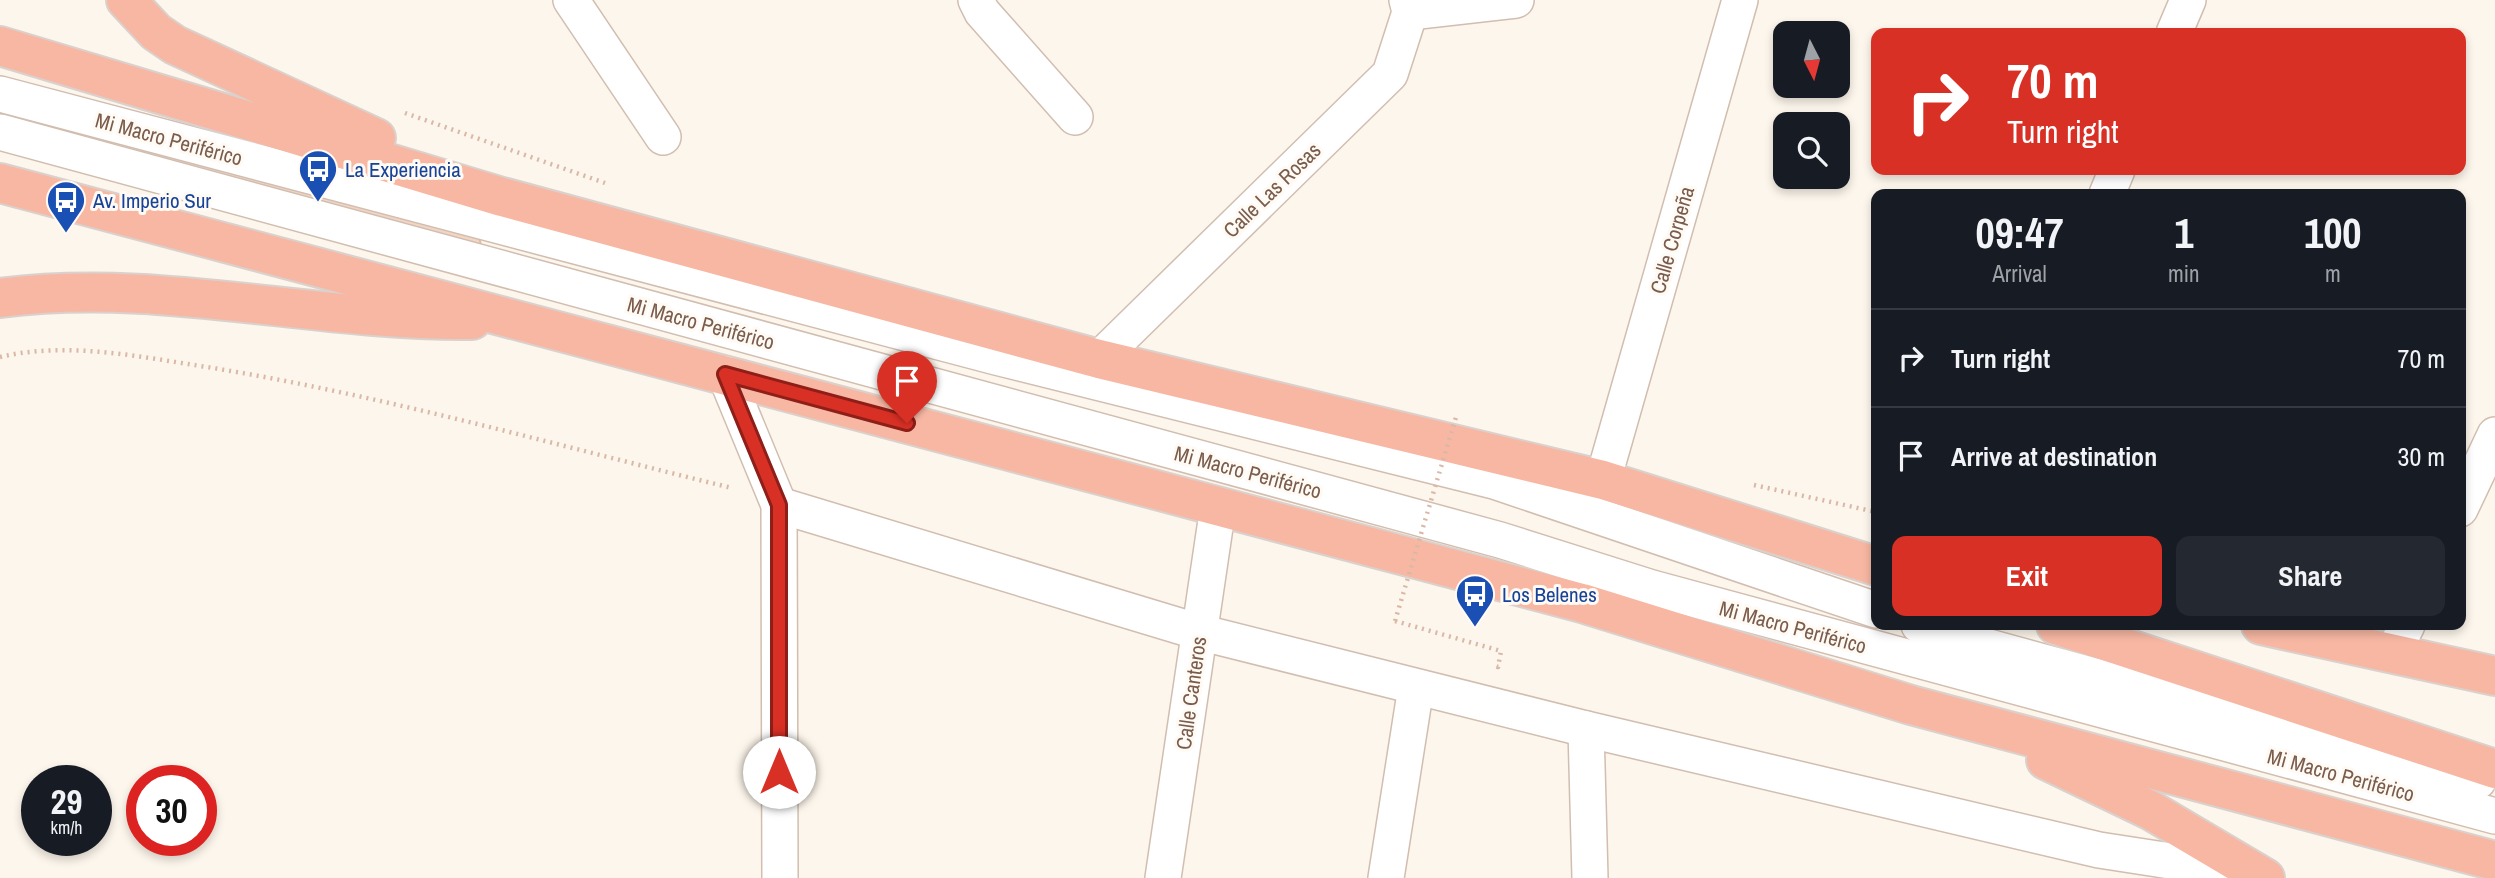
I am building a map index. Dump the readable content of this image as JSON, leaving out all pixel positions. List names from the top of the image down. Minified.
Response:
{"streets":{"street":["Mi Macro Periférico","Calle Las Rosas","Calle Corpeña","Calle Canteros"]},"places":{"bus stop":["La Experiencia","Av. Imperio Sur","Los Belenes"]},"north":"bottom","page":{"turn":["70 m","Turn right"],"eta":["09:47","Arrival","1","min","100","m"],"list":[{"name":"Turn right","value":"70 m"},{"name":"Arrive at destination","value":"30 m"}],"buttons":["Exit","Share"],"speed":"29 km/h","limit":"30"}}
